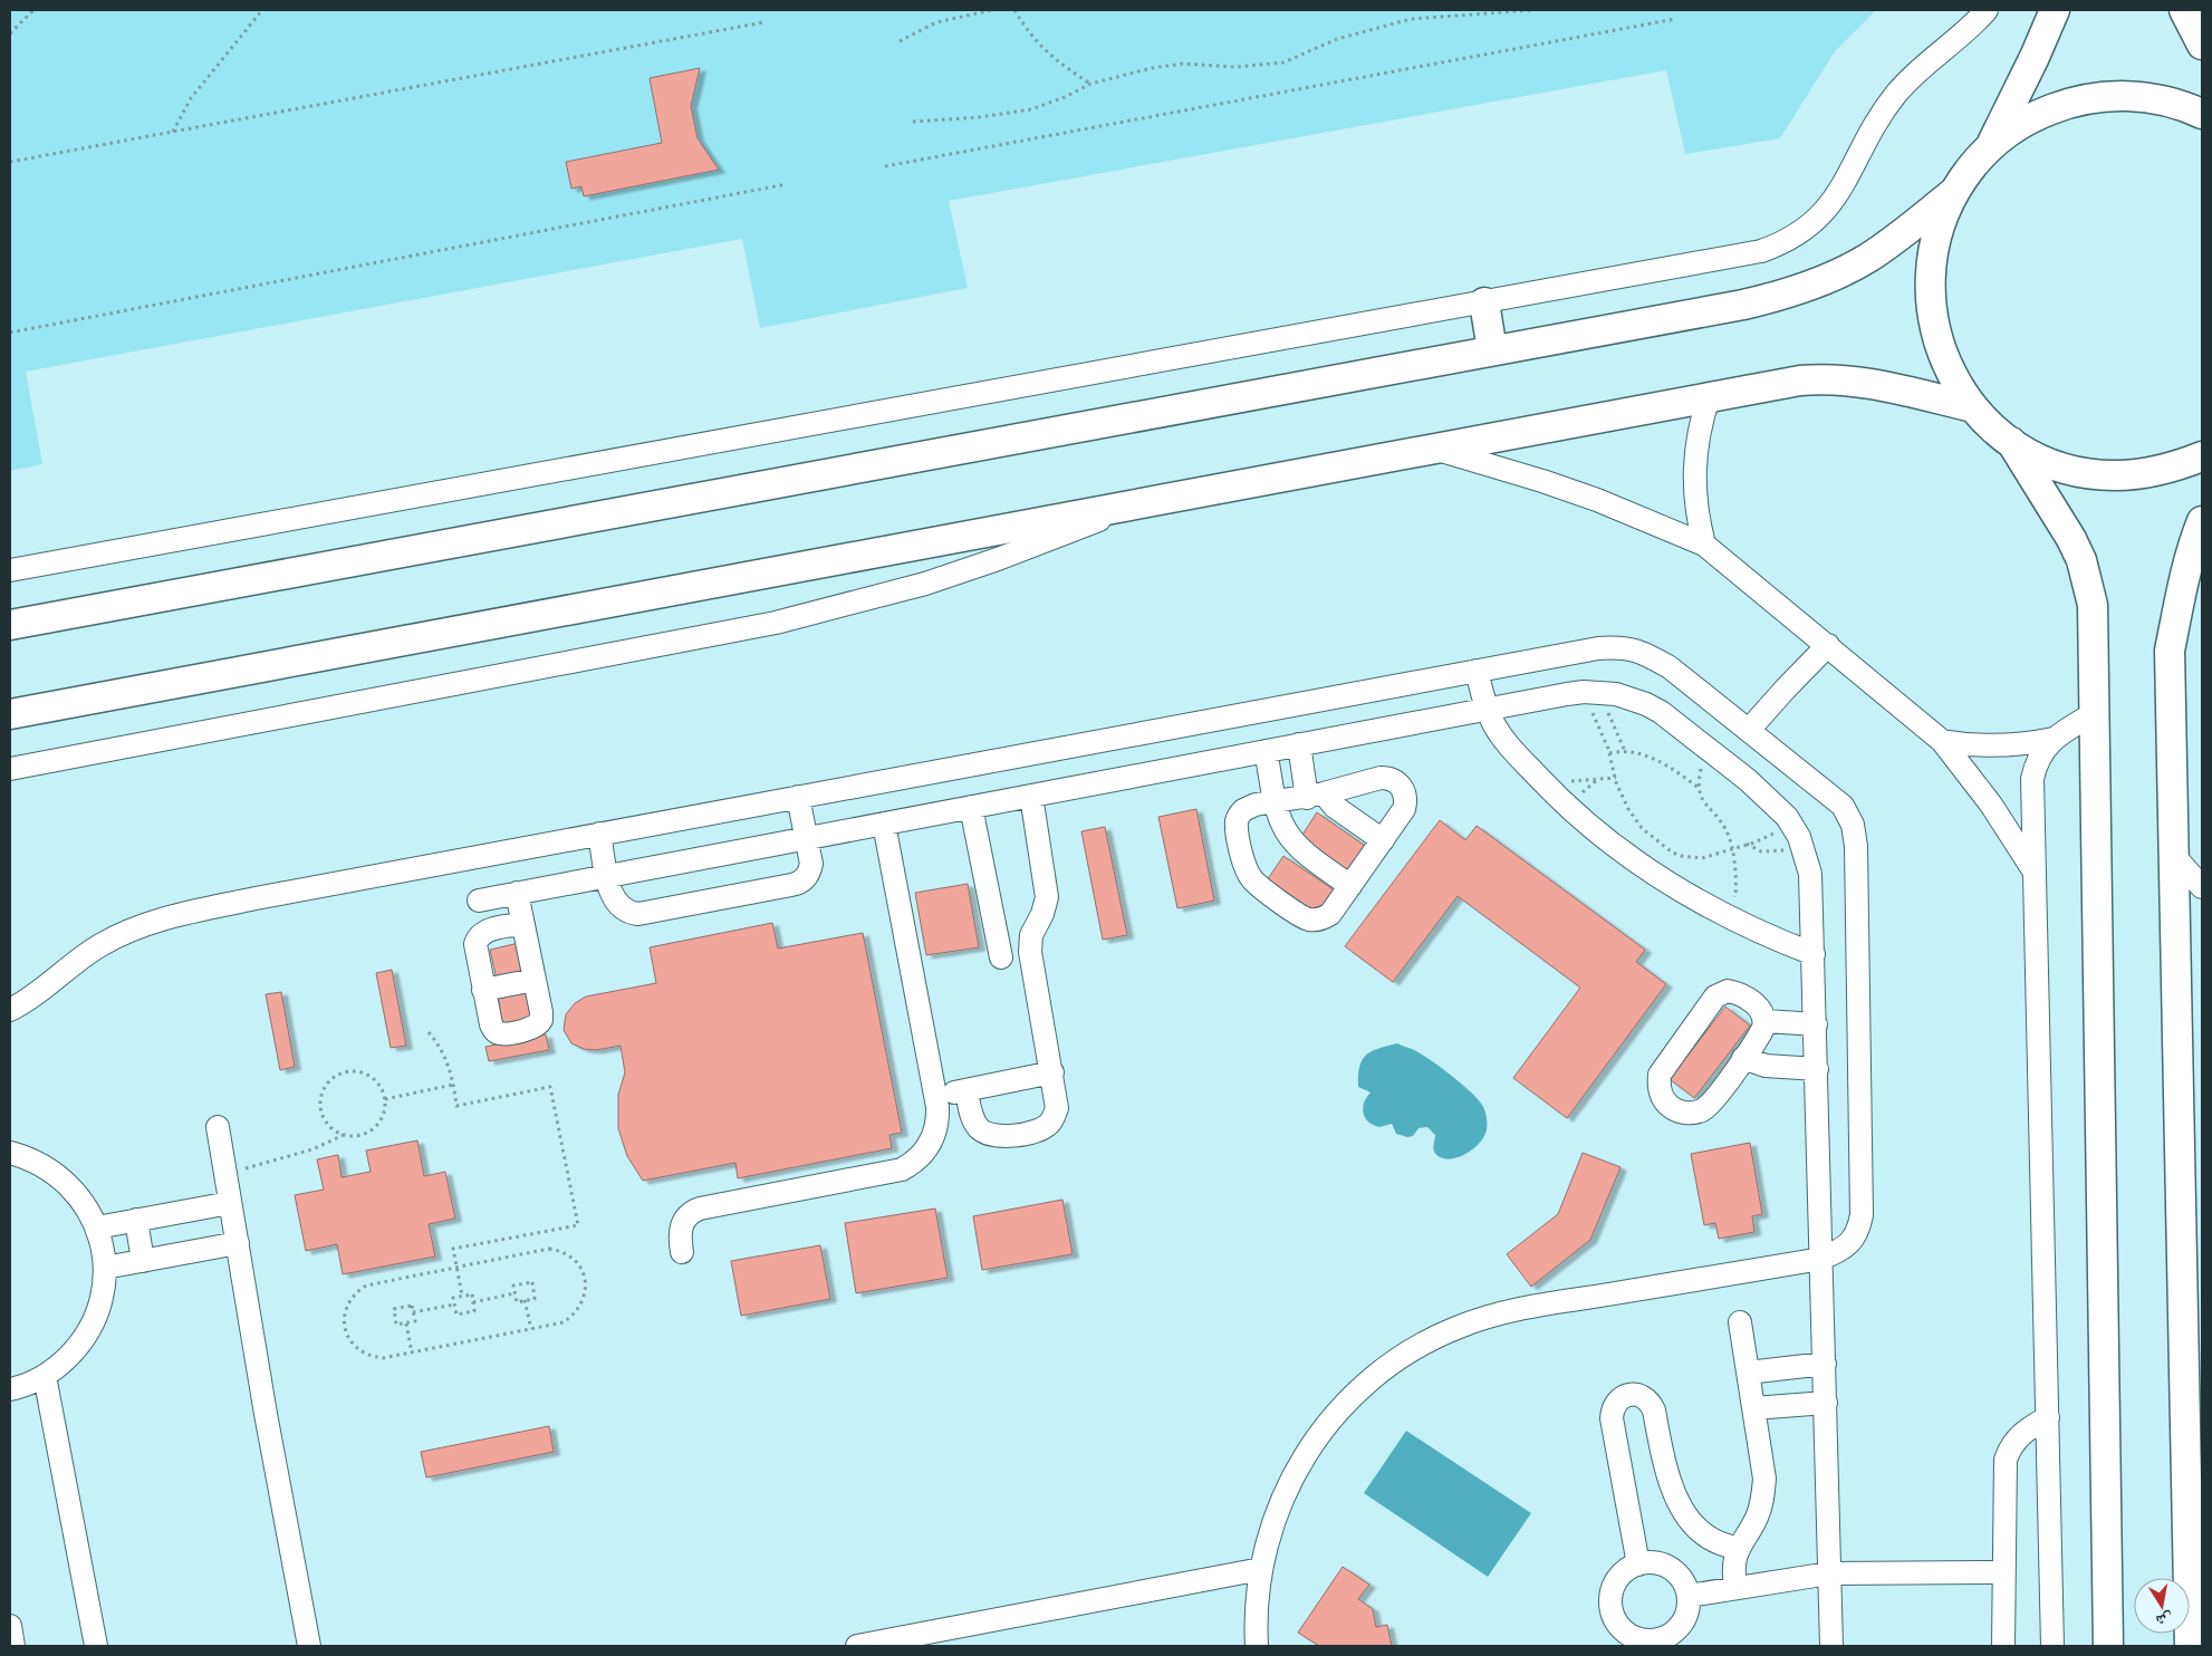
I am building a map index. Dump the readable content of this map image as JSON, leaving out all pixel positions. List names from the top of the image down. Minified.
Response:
{"north":"bottom"}
